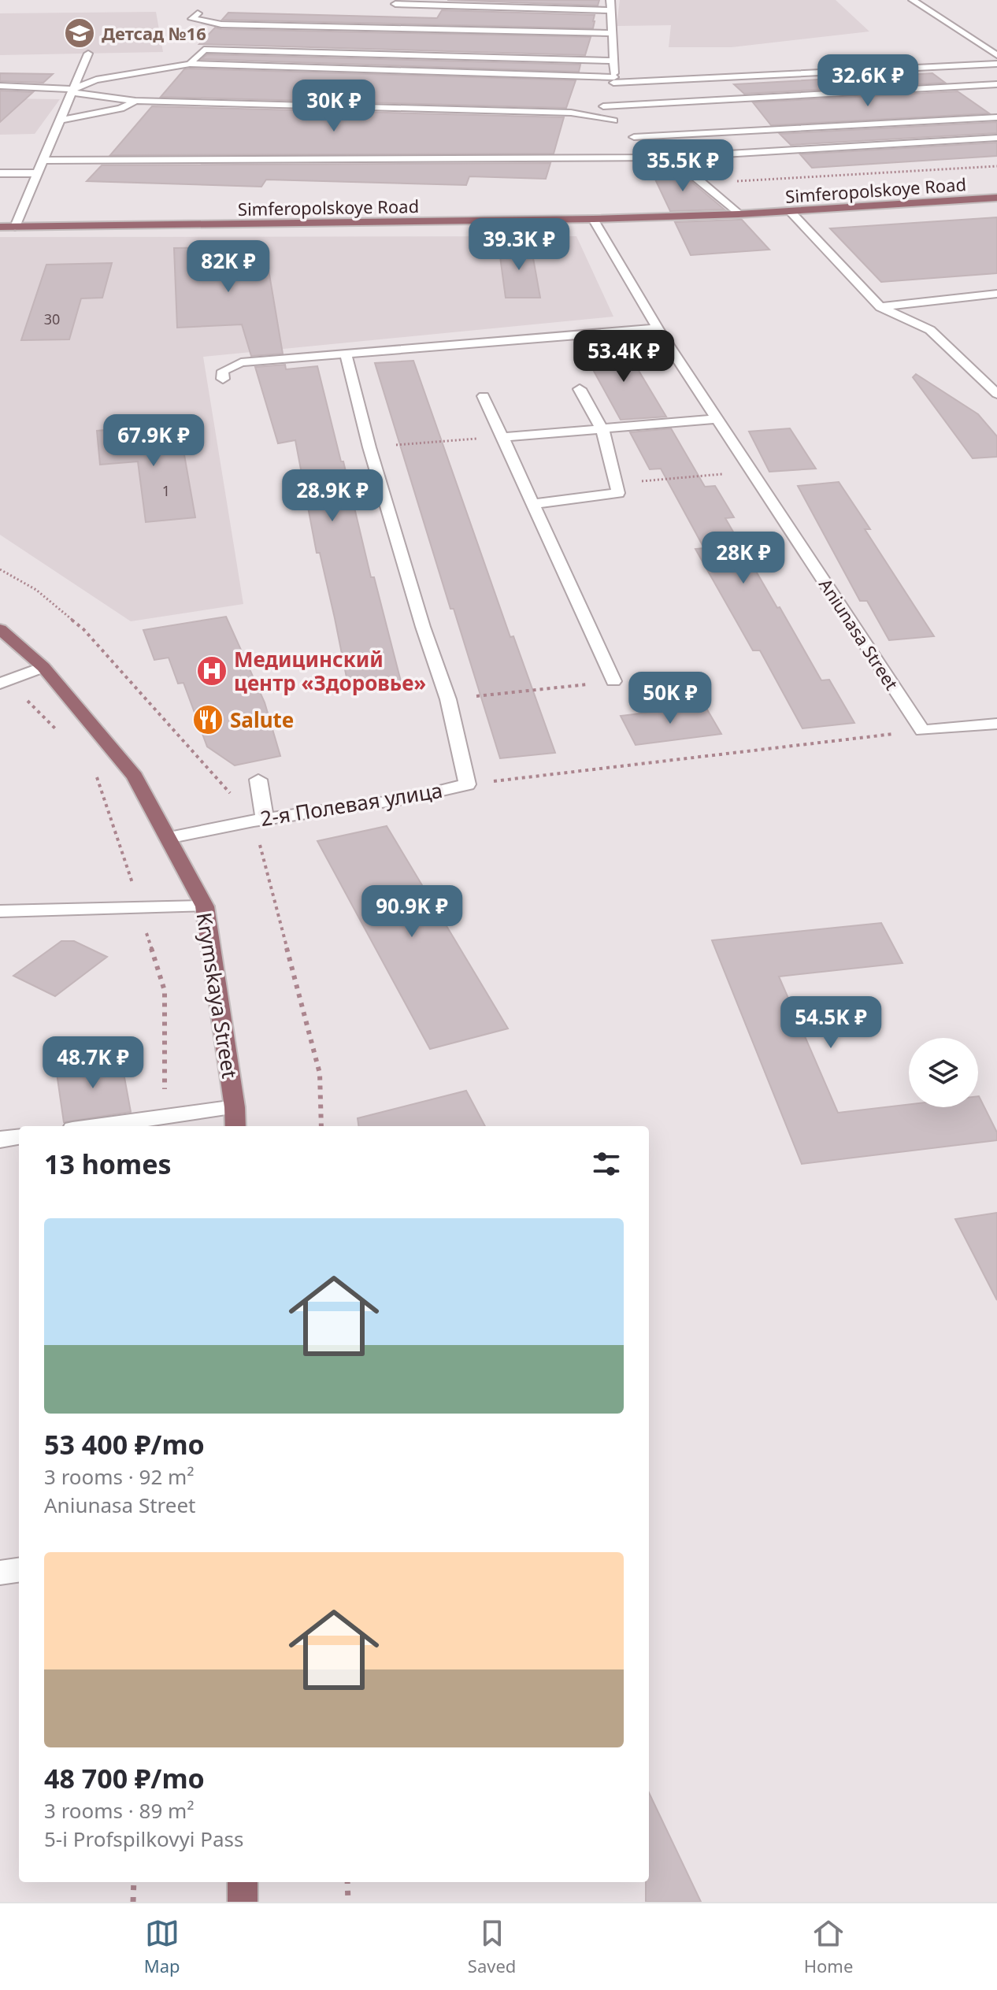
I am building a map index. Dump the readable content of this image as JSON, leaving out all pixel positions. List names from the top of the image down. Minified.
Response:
{"streets":{"main road":["Simferopolskoye Road","Krymskaya Street"],"street":["Aniunasa Street","2-я Полевая улица"]},"crossings":[["Simferopolskoye Road","Aniunasa Street"],["2-я Полевая улица","Krymskaya Street"]],"places":{"school or university":["Детсад №16"],"hospital":["Медицинский центр «Здоровье»"],"restaurant":["Salute"]},"house_numbers":["30","1"],"page":{"price":["32.6K ₽","30K ₽","35.5K ₽","39.3K ₽","82K ₽","53.4K ₽","67.9K ₽","28.9K ₽","28K ₽","50K ₽","90.9K ₽","54.5K ₽","48.7K ₽"],"heading":"13 homes","list":[{"name":"53 400 ₽/mo","note":"3 rooms · 92 m² · Aniunasa Street"},{"name":"48 700 ₽/mo","note":"3 rooms · 89 m² · 5-i Profspilkovyi Pass"}],"tabs":["Map","Saved","Home"]}}
